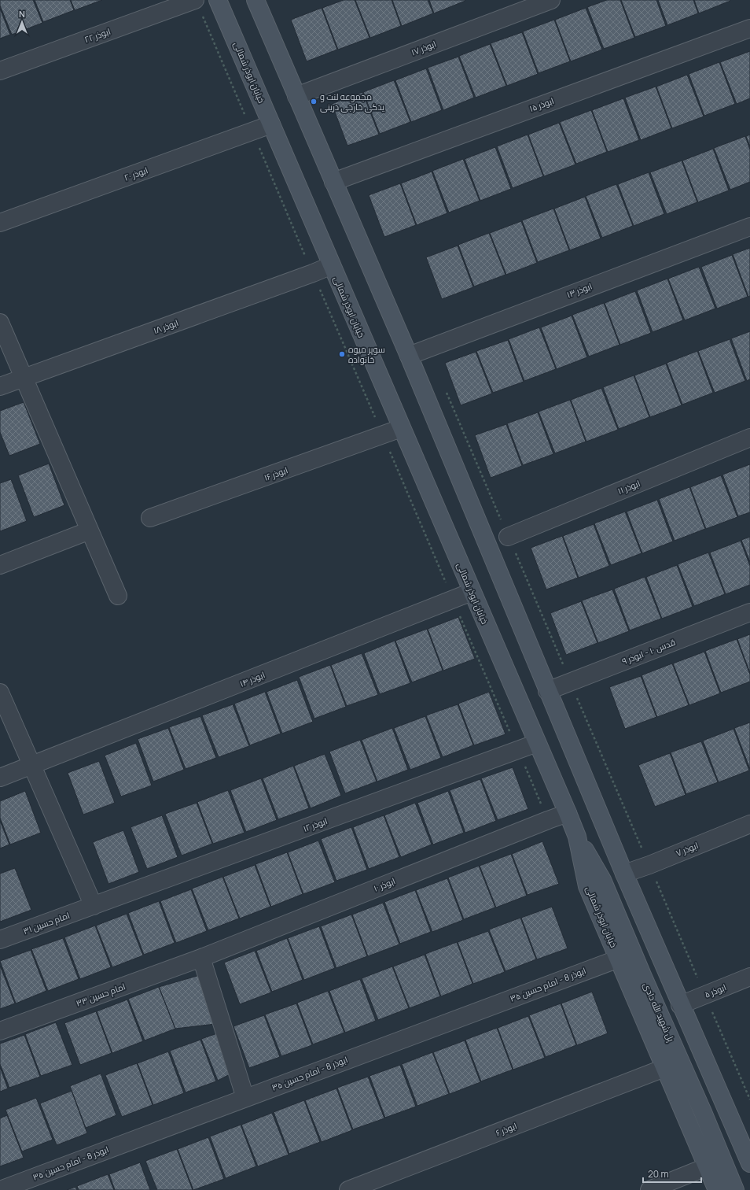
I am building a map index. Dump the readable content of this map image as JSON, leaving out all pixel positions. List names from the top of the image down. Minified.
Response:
{"streets":{"main road":["خیابان ابوذر شمالی","پل شهید الله دادی"],"street":["ابوذر ۲۲","ابوذر ۱۷","ابوذر ۱۵","ابوذر ۲۰","ابوذر ۱۳","ابوذر ۱۸","ابوذر ۱۶","ابوذر ۱۱","قدس ۱۰ - ابوذر ۹","ابوذر ۱۴","ابوذر ۱۲","ابوذر ۷","ابوذر ۱۰","امام حسین ۳۱","ابوذر 8 - امام حسین ۳۵","ابوذر ۵","امام حسین ۳۳","ابوذر ۶"]},"crossings":[["خیابان ابوذر شمالی","ابوذر ۲۰"],["خیابان ابوذر شمالی","ابوذر ۱۸"],["خیابان ابوذر شمالی","ابوذر ۱۶"],["خیابان ابوذر شمالی","ابوذر ۱۴"],["خیابان ابوذر شمالی","ابوذر ۱۲"],["خیابان ابوذر شمالی","ابوذر ۱۰"],["خیابان ابوذر شمالی","ابوذر 8 - امام حسین ۳۵"],["خیابان ابوذر شمالی","پل شهید الله دادی"],["خیابان ابوذر شمالی","ابوذر ۶"],["ابوذر ۱۲","امام حسین ۳۱"],["ابوذر ۱۰","امام حسین ۳۳"]],"places":["مجموعه لنت و یدکی خارجی درینی","سوپر میوه خانواده"],"scale_bar":"20 m","north":"top"}
